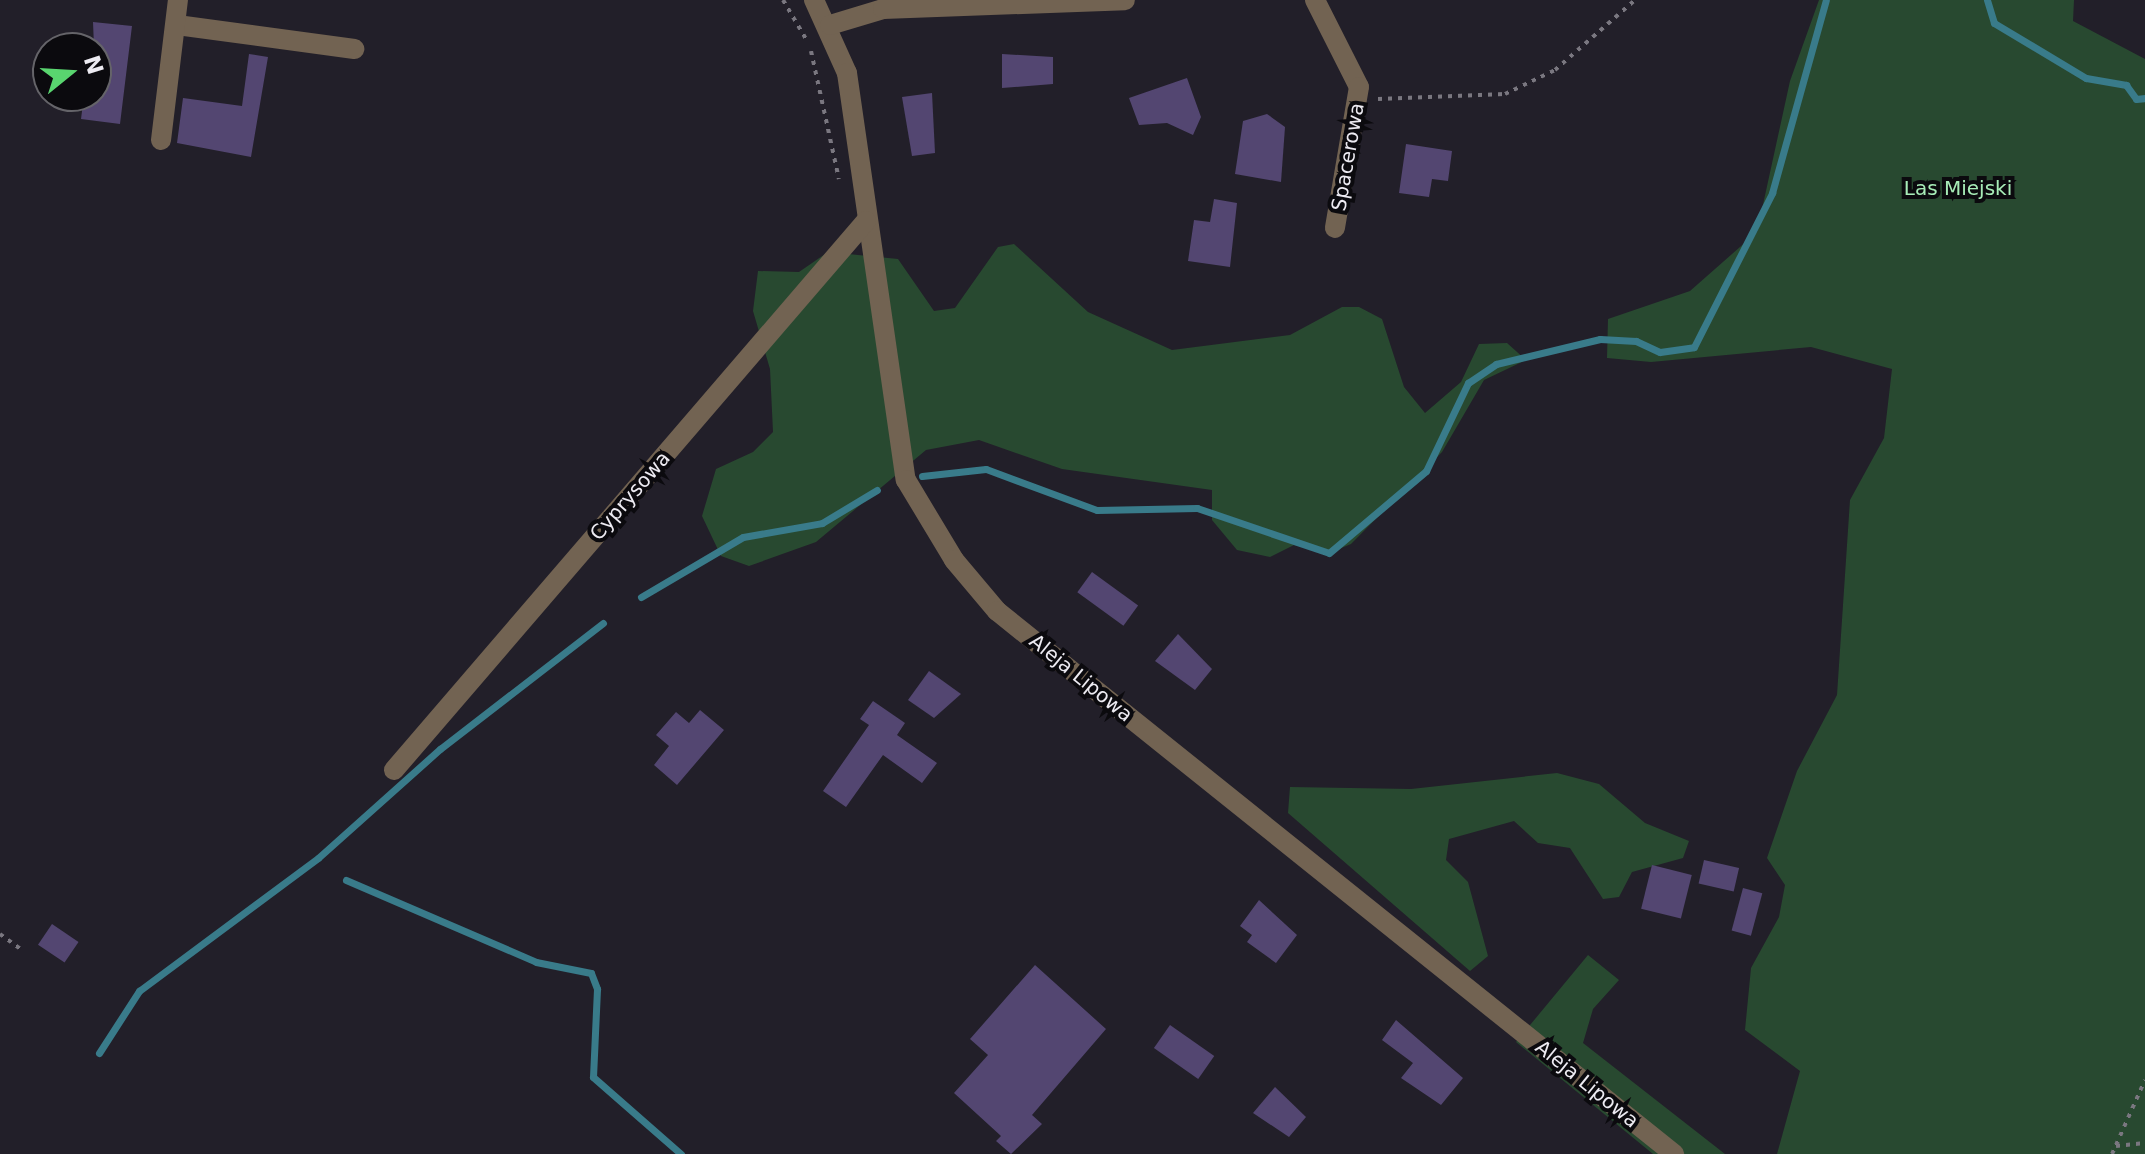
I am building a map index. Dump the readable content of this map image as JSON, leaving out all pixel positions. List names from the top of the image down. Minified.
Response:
{"streets":{"street":["Spacerowa","Cyprysowa","Aleja Lipowa"]},"crossings":[["Cyprysowa","Aleja Lipowa"]],"parks":["Las Miejski"],"north":"right"}
